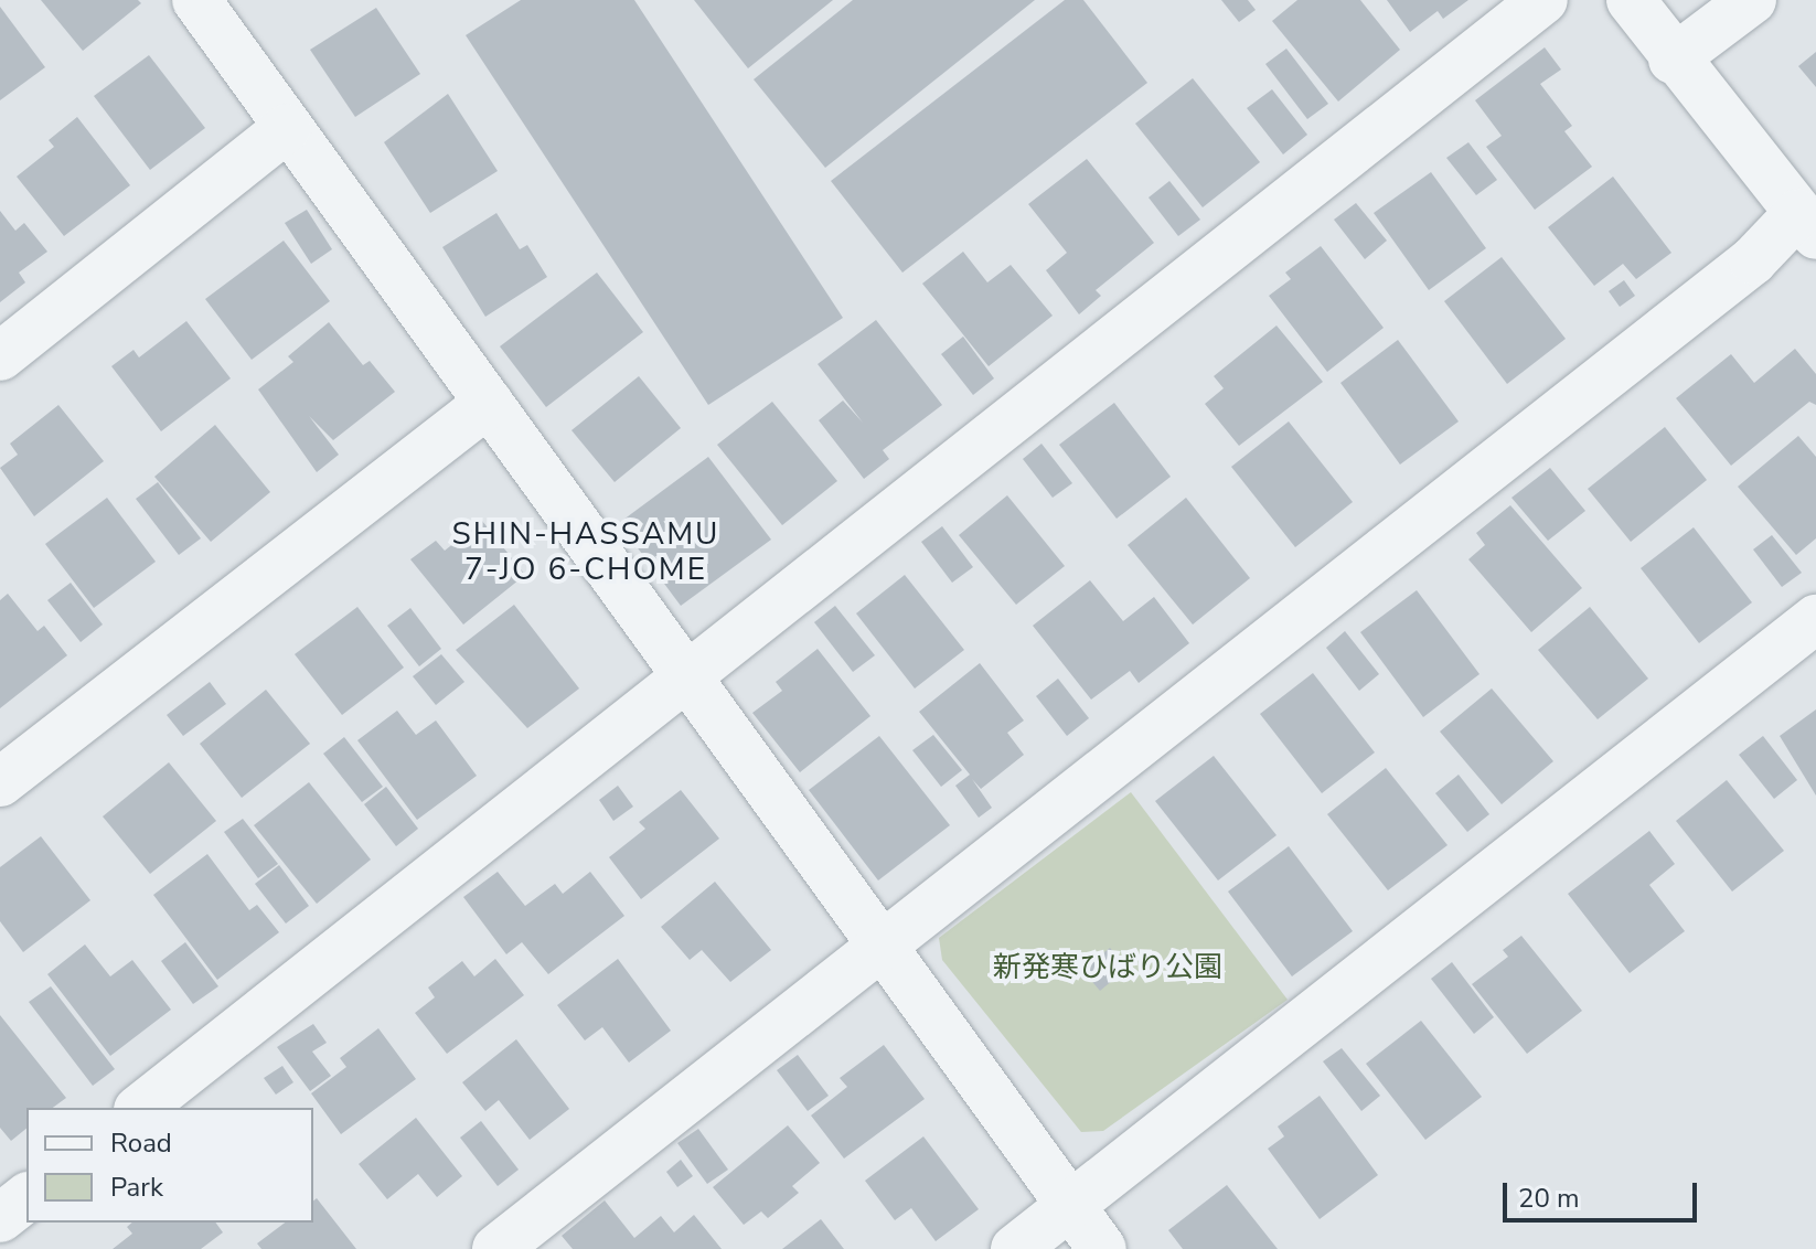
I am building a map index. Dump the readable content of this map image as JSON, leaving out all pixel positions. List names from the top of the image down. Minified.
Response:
{"districts":["SHIN-HASSAMU 7-JO 6-CHOME"],"parks":["新発寒ひばり公園"],"legend":["Road","Park"],"scale_bar":"20 m"}
